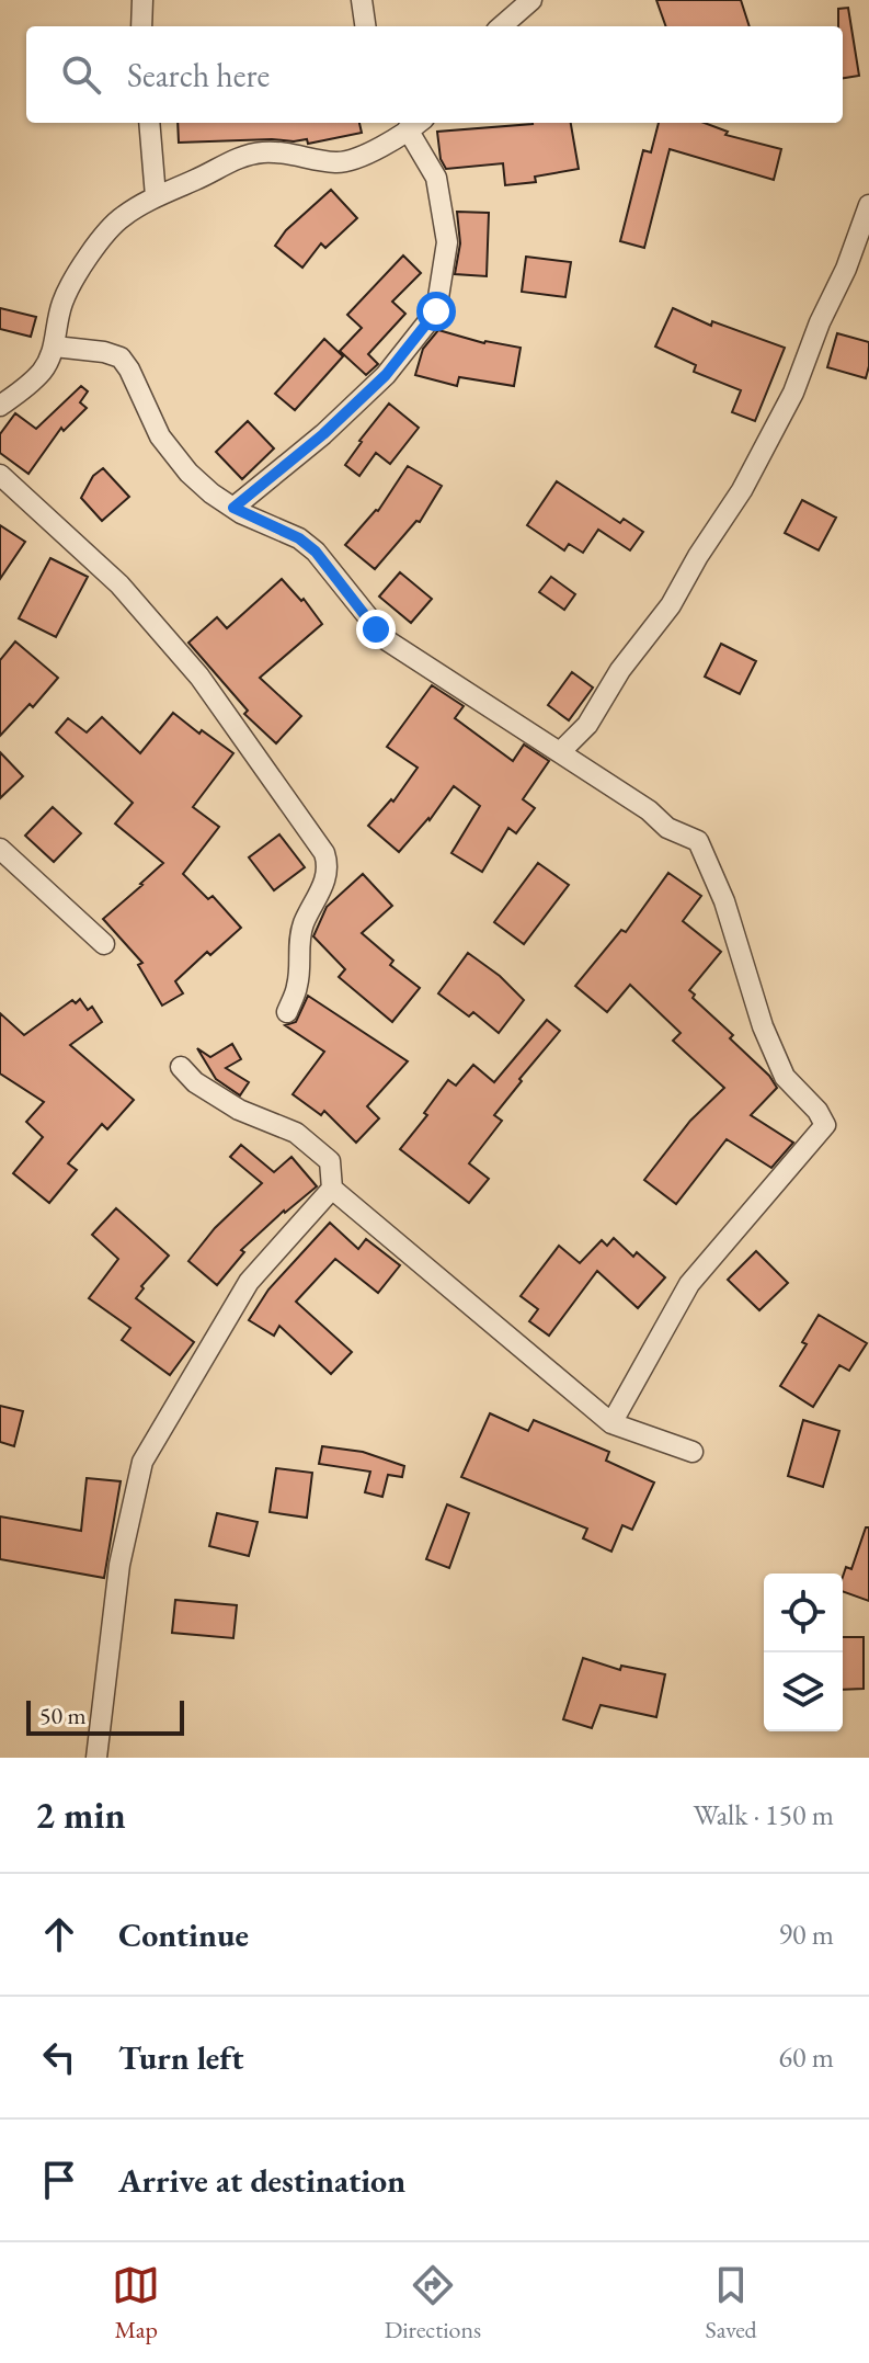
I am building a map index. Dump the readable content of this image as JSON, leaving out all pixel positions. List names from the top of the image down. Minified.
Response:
{"scale_bar":"50 m","page":{"search":"Search here","scale":"50 m","heading":["2 min","Walk · 150 m"],"list":[["Continue","90 m"],["Turn left","60 m"],"Arrive at destination"],"nav":["Map","Directions","Saved"]}}
